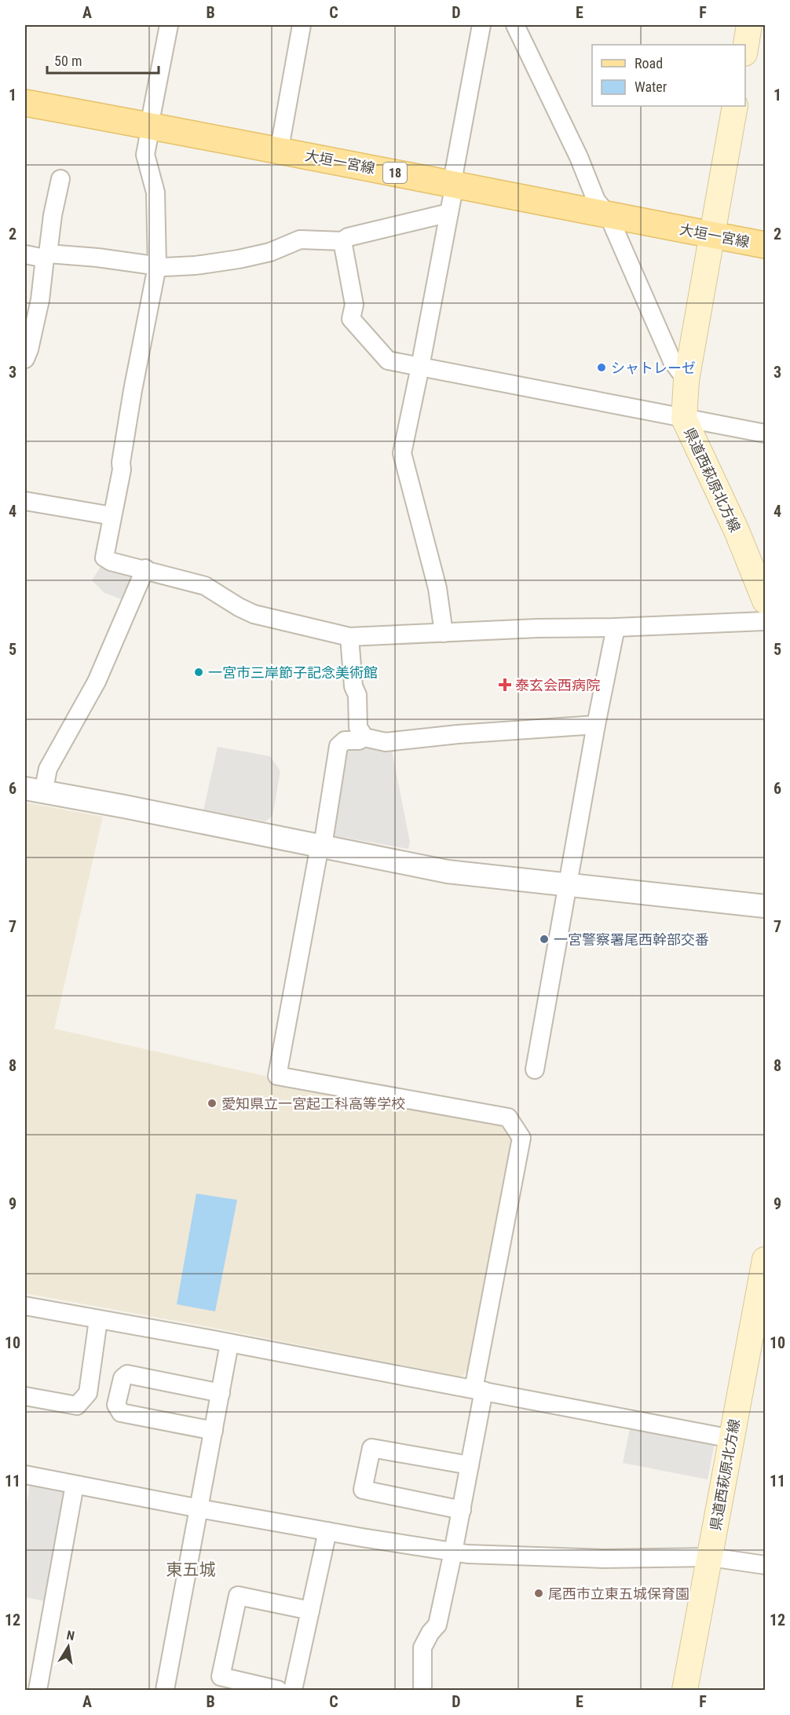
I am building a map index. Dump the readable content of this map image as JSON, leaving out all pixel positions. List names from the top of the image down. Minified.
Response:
{"streets":{"main road":["大垣一宮線","18","県道西萩原北方線"]},"crossings":[["大垣一宮線","県道西萩原北方線"]],"districts":["東五城"],"places":{"other":["シャトレーゼ","一宮市三岸節子記念美術館","一宮警察署尾西幹部交番","愛知県立一宮起工科高等学校","尾西市立東五城保育園"],"health":["泰玄会西病院"]},"legend":["Road","Water"],"scale_bar":"50 m","north":"top","grid":{"columns":["A","B","C","D","E","F"],"rows":["1","2","3","4","5","6","7","8","9","10","11","12"]}}
